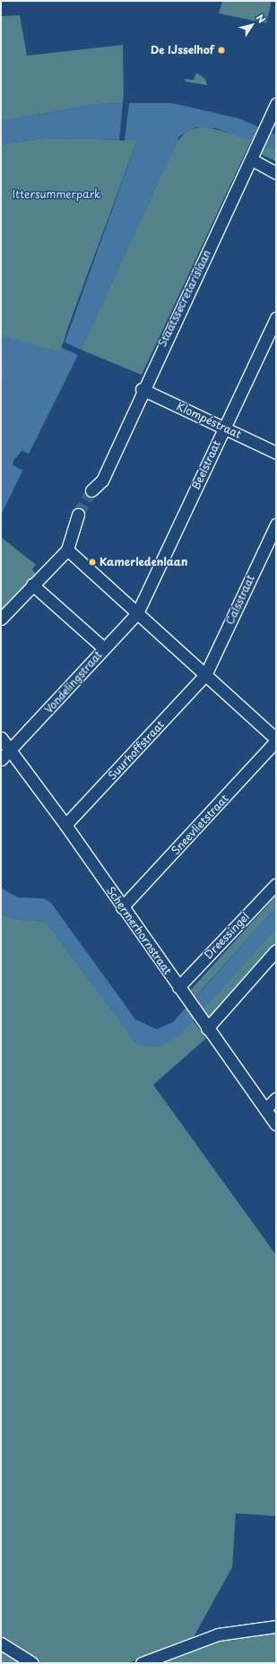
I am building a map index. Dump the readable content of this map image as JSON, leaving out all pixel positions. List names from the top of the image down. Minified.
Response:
{"streets":{"street":["Staatssecretarislaan","Klompéstraat","Beelstraat","Calsstraat","Vondelingstraat","Suurhoffstraat","Sneevlietstraat","Schermerhornstraat","Dreessingel"]},"crossings":[["Staatssecretarislaan","Klompéstraat"],["Klompéstraat","Beelstraat"],["Beelstraat","Vondelingstraat"],["Calsstraat","Suurhoffstraat"],["Vondelingstraat","Schermerhornstraat"],["Suurhoffstraat","Schermerhornstraat"],["Sneevlietstraat","Schermerhornstraat"],["Schermerhornstraat","Dreessingel"]],"parks":["Ittersummerpark"],"places":["De IJsselhof","Kamerledenlaan"],"north":"top right"}
